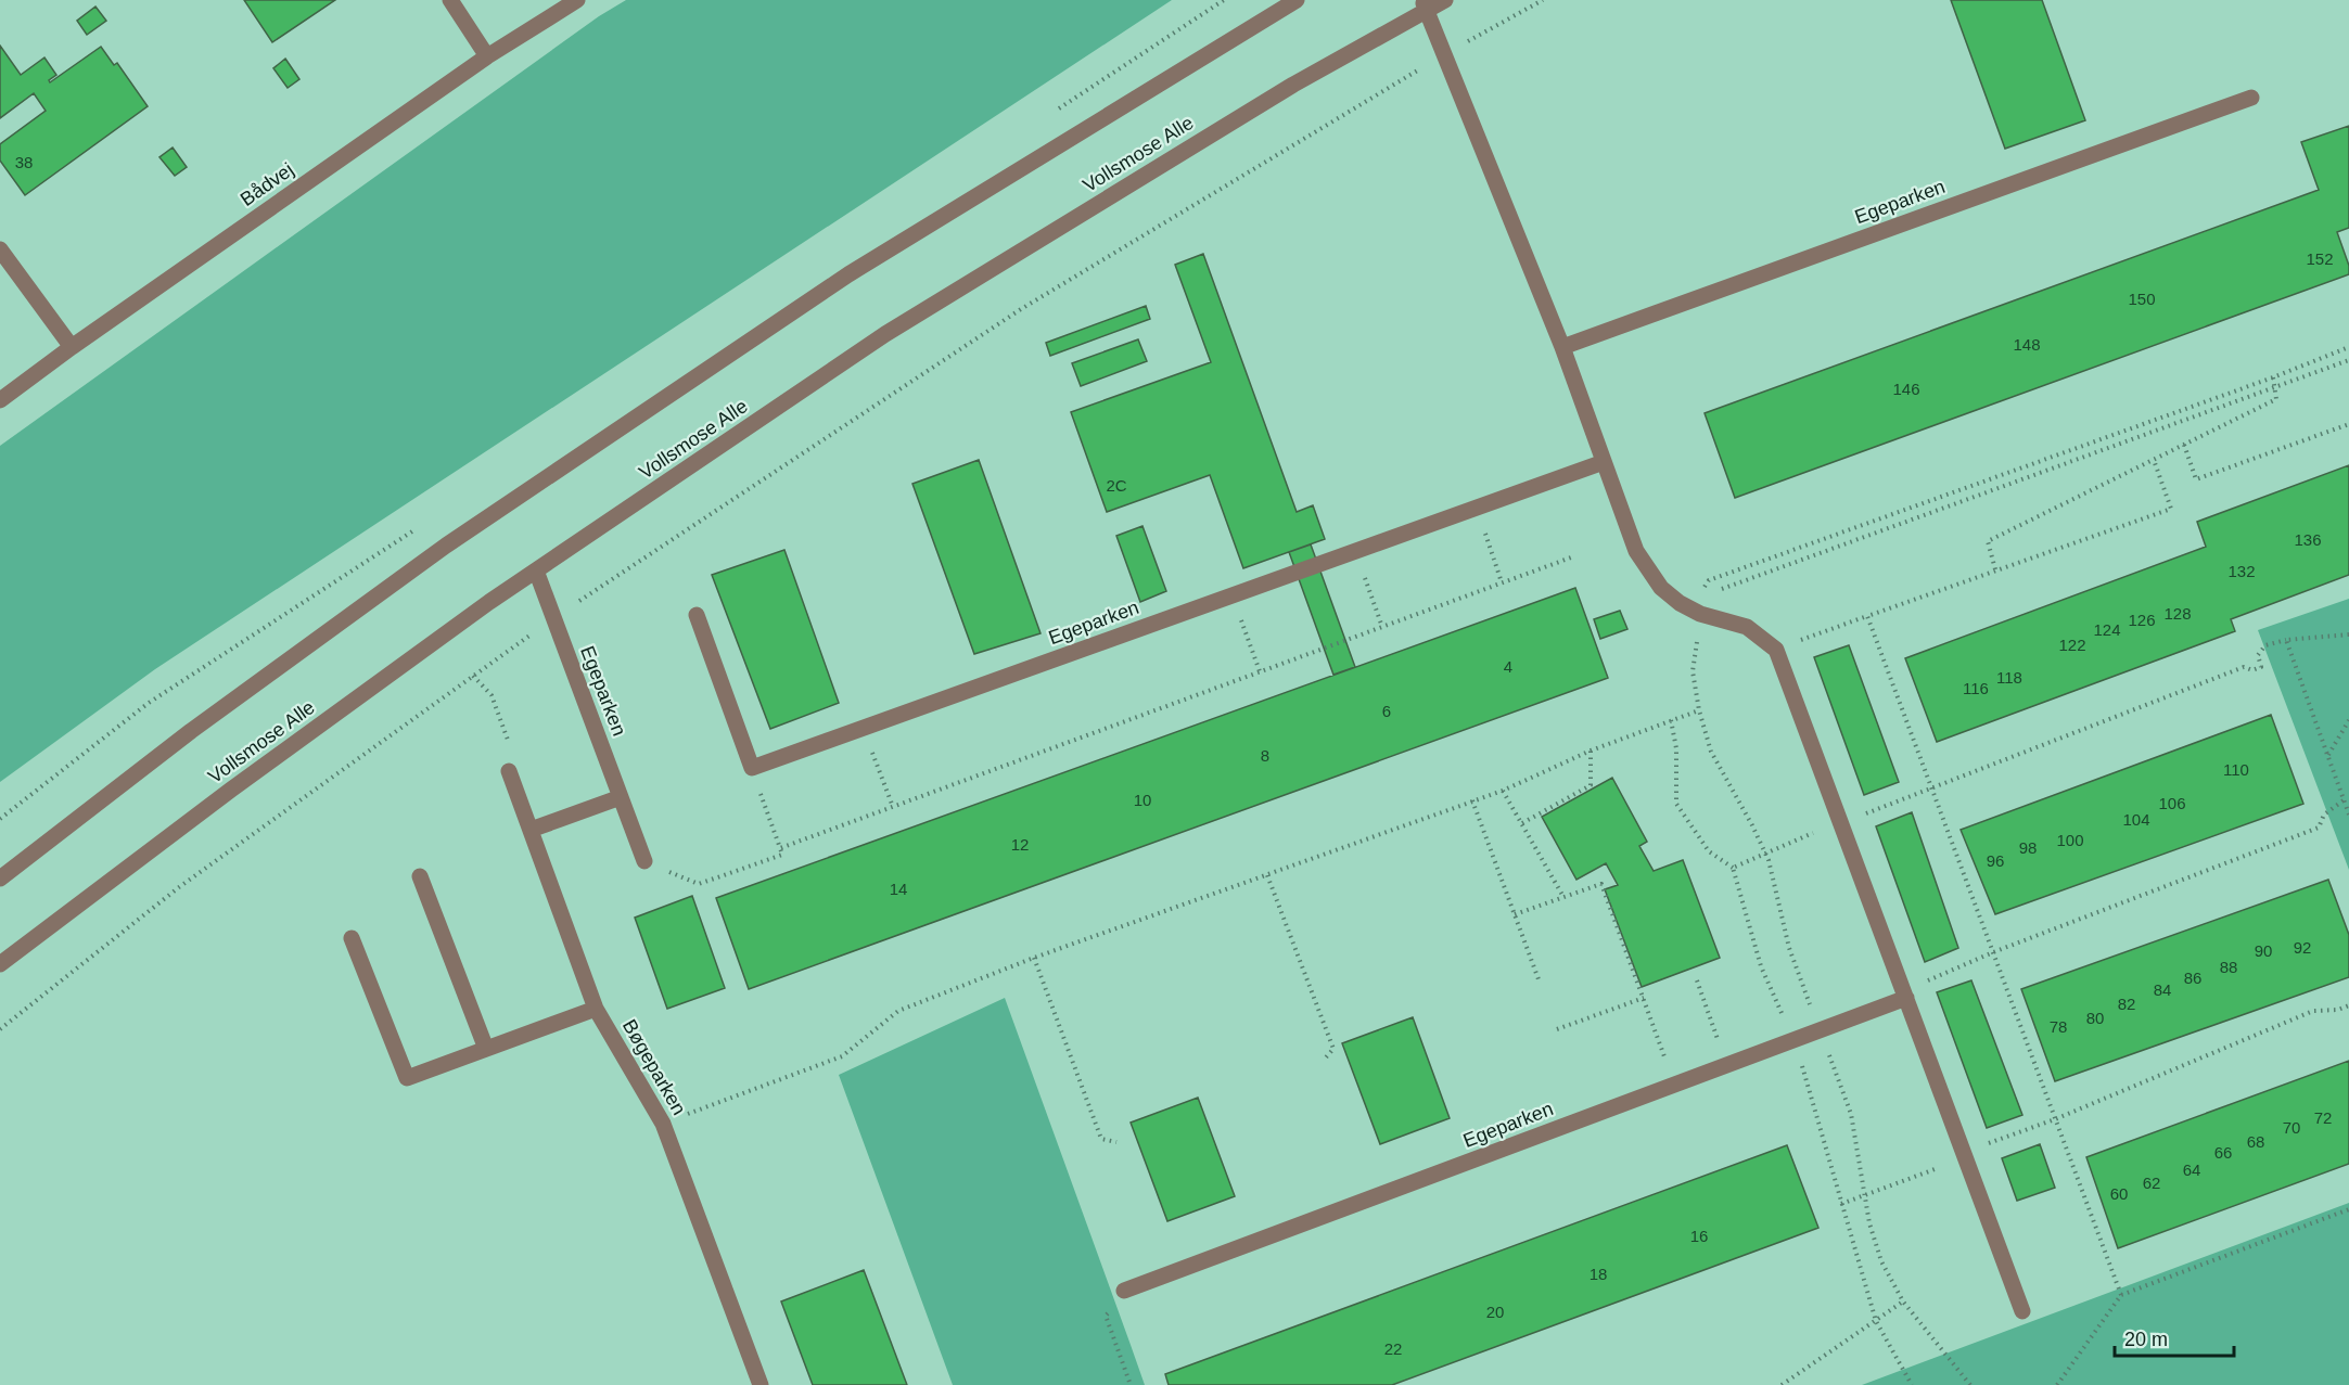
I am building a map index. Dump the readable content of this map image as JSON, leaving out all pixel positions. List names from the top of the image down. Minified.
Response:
{"streets":{"street":["Vollsmose Alle","Bådvej","Egeparken","Bøgeparken"]},"crossings":[["Vollsmose Alle","Egeparken"]],"house_numbers":["38","152","150","148","146","2C","136","132","128","126","124","122","4","118","116","6","8","110","10","106","104","100","12","98","96","14","92","90","88","86","84","82","80","78","72","70","68","66","64","62","60","16","18","20","22"],"scale_bar":"20 m"}
